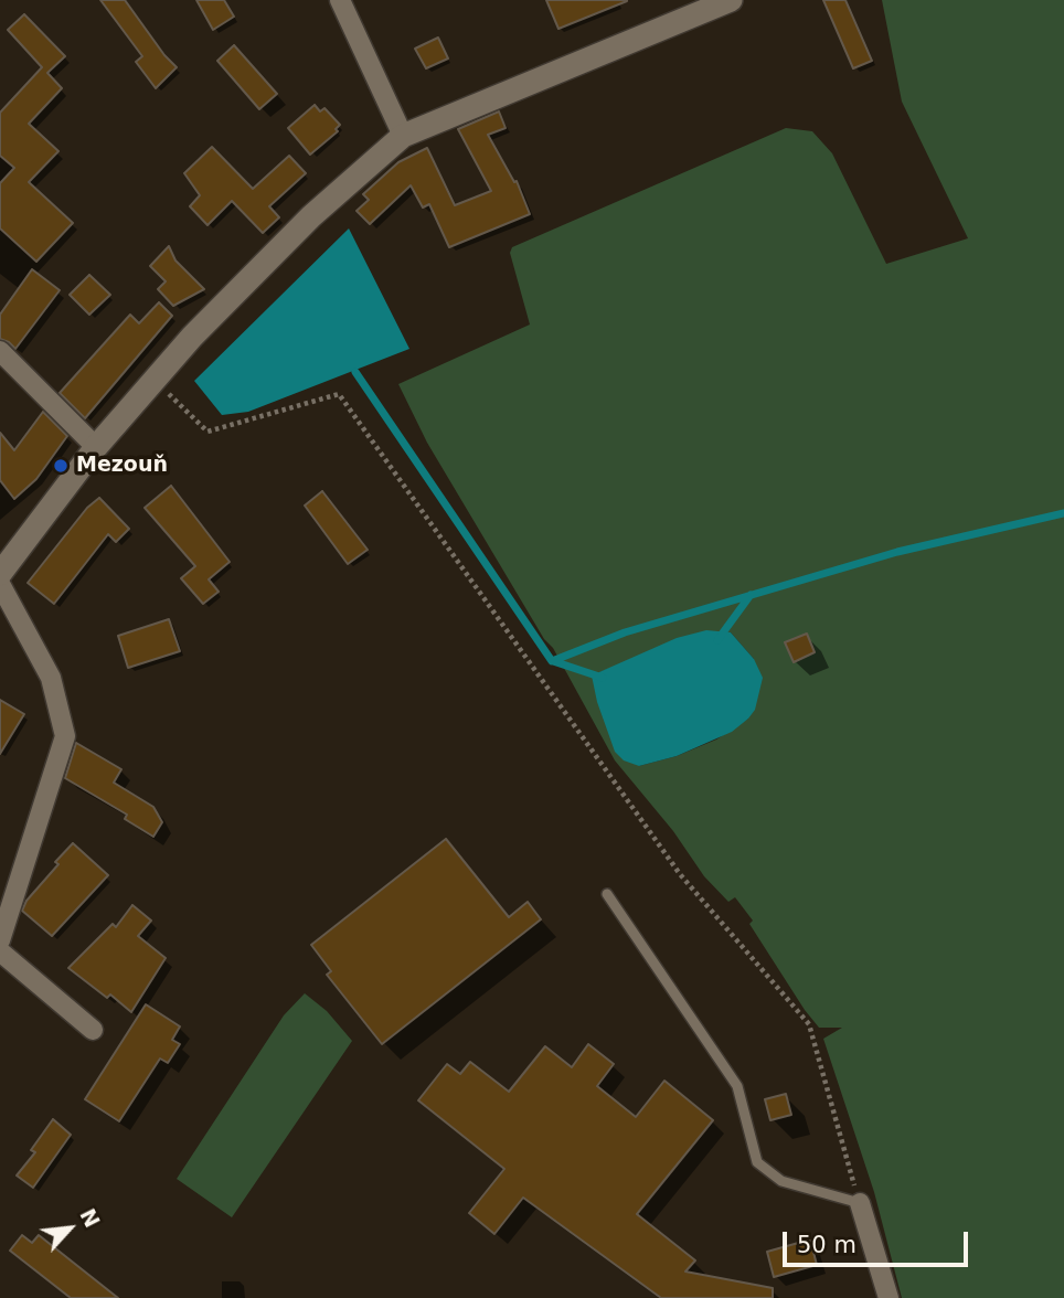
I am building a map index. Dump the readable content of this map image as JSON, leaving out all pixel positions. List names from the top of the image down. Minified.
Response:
{"places":["Mezouň"],"scale_bar":"50 m","north":"top right"}
